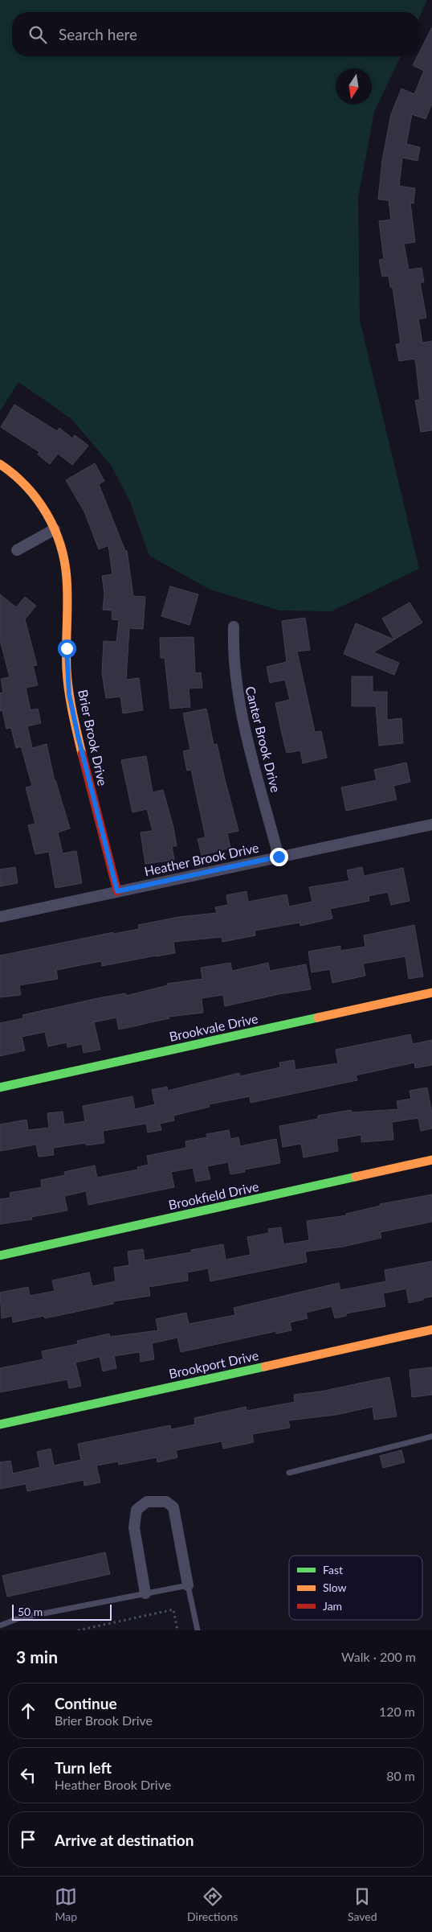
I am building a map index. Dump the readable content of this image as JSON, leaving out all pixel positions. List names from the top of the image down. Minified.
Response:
{"streets":{"street":["Brier Brook Drive","Canter Brook Drive","Heather Brook Drive","Brookvale Drive","Brookfield Drive","Brookport Drive"]},"crossings":[["Brier Brook Drive","Heather Brook Drive"],["Canter Brook Drive","Heather Brook Drive"]],"legend":["Fast","Slow","Jam"],"scale_bar":"50 m","north":"bottom","page":{"search":"Search here","scale":"50 m","heading":["3 min","Walk · 200 m"],"list":[["Continue","Brier Brook Drive","120 m"],["Turn left","Heather Brook Drive","80 m"],"Arrive at destination"],"nav":["Map","Directions","Saved"]}}
